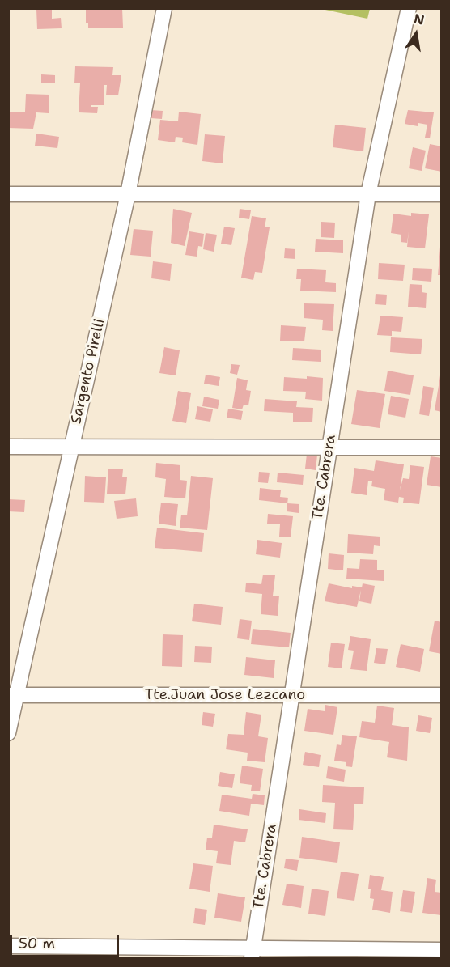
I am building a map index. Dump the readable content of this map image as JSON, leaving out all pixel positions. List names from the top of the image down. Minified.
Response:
{"streets":{"street":["Sargento Pirelli","Tte. Cabrera","Tte.Juan Jose Lezcano"]},"crossings":[["Sargento Pirelli","Tte.Juan Jose Lezcano"],["Tte. Cabrera","Tte.Juan Jose Lezcano"]],"scale_bar":"50 m","north":"top"}
